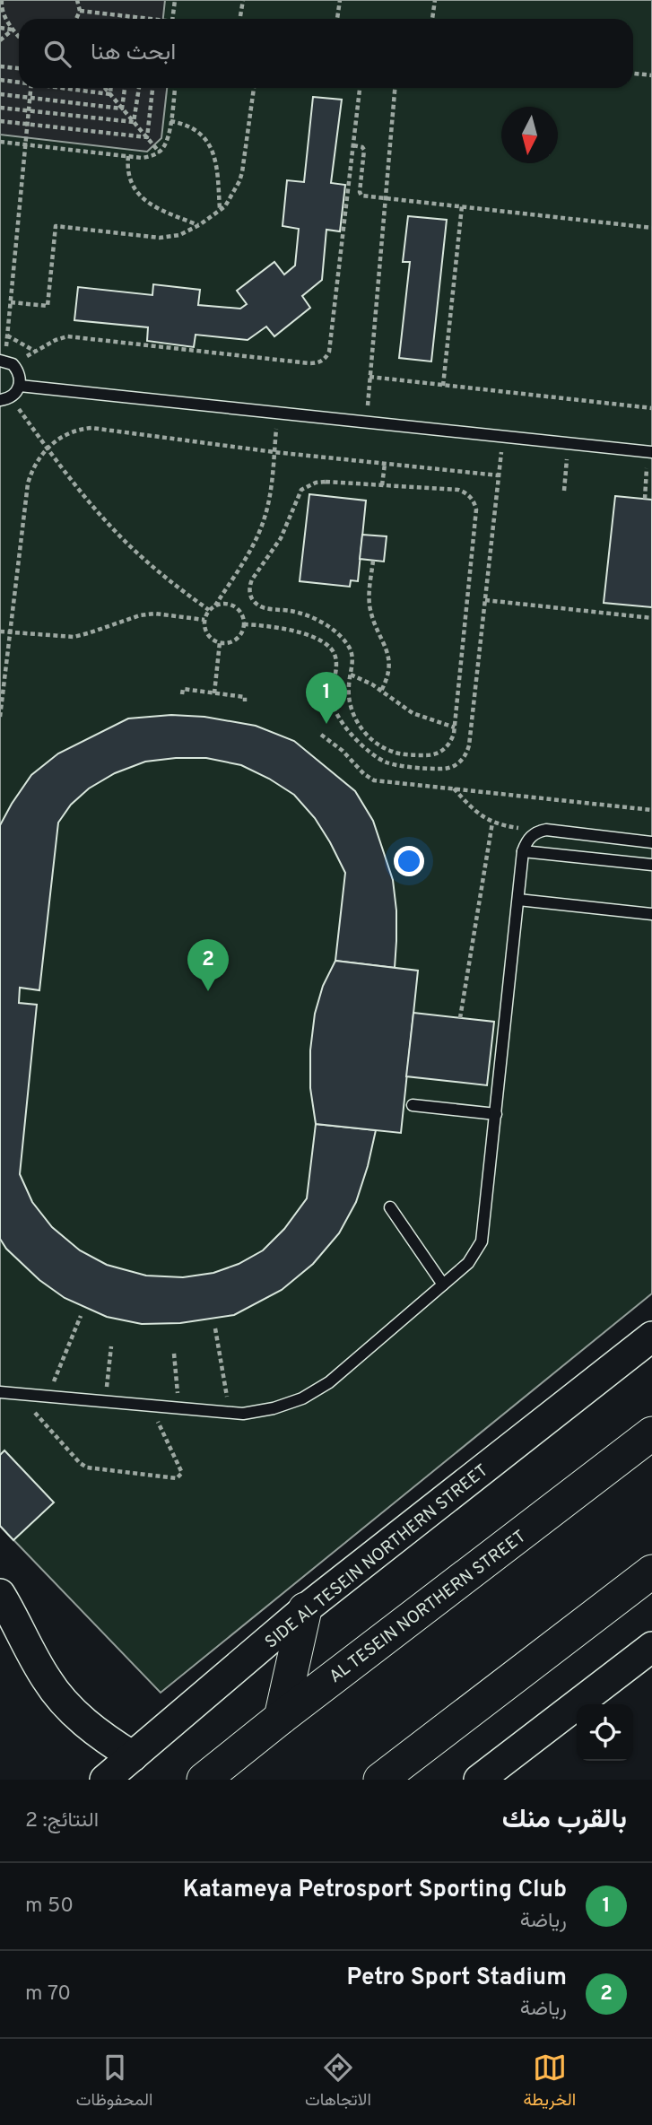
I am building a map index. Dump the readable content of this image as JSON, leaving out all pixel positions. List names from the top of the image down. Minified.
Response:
{"streets":{"main road":["AL TESEIN NORTHERN STREET"],"street":["SIDE AL TESEIN NORTHERN STREET"]},"north":"bottom","page":{"search":"ابحث هنا","pins":["1","2"],"heading":["بالقرب منك","النتائج: 2"],"list":[{"mark":"1","name":"Katameya Petrosport Sporting Club","note":"رياضة","value":"50 m"},{"mark":"2","name":"Petro Sport Stadium","note":"رياضة","value":"70 m"}],"nav":["الخريطة","الاتجاهات","المحفوظات"]}}
